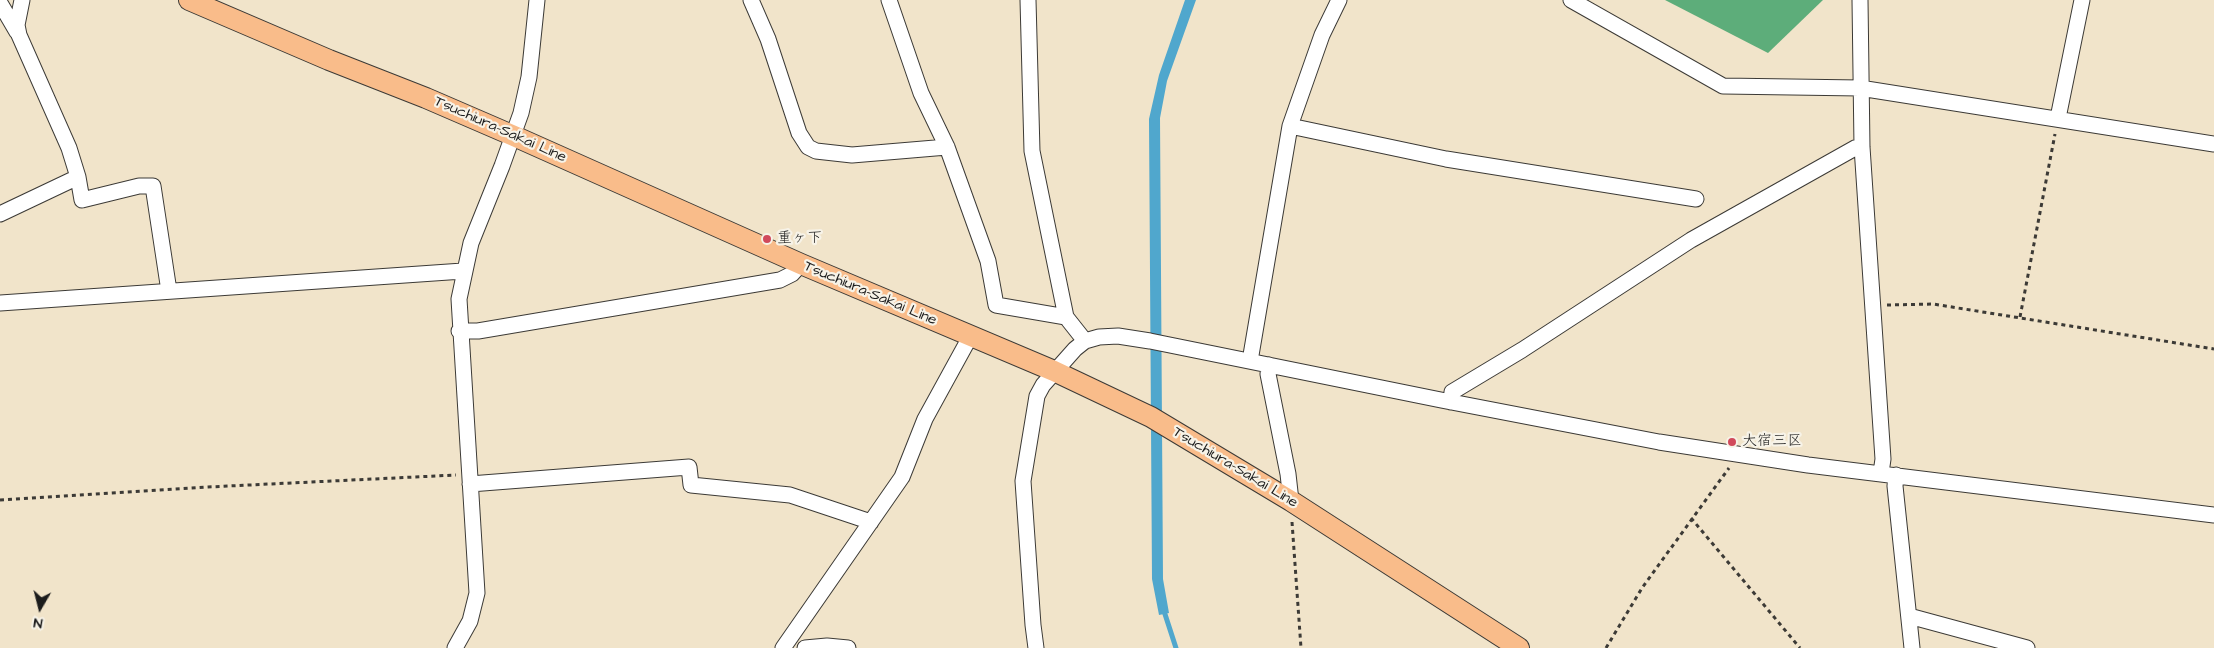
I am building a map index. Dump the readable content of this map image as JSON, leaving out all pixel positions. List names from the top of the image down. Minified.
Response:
{"streets":{"main road":["Tsuchiura-Sakai Line"]},"places":["重ヶ下","大宿三区"],"north":"bottom"}
